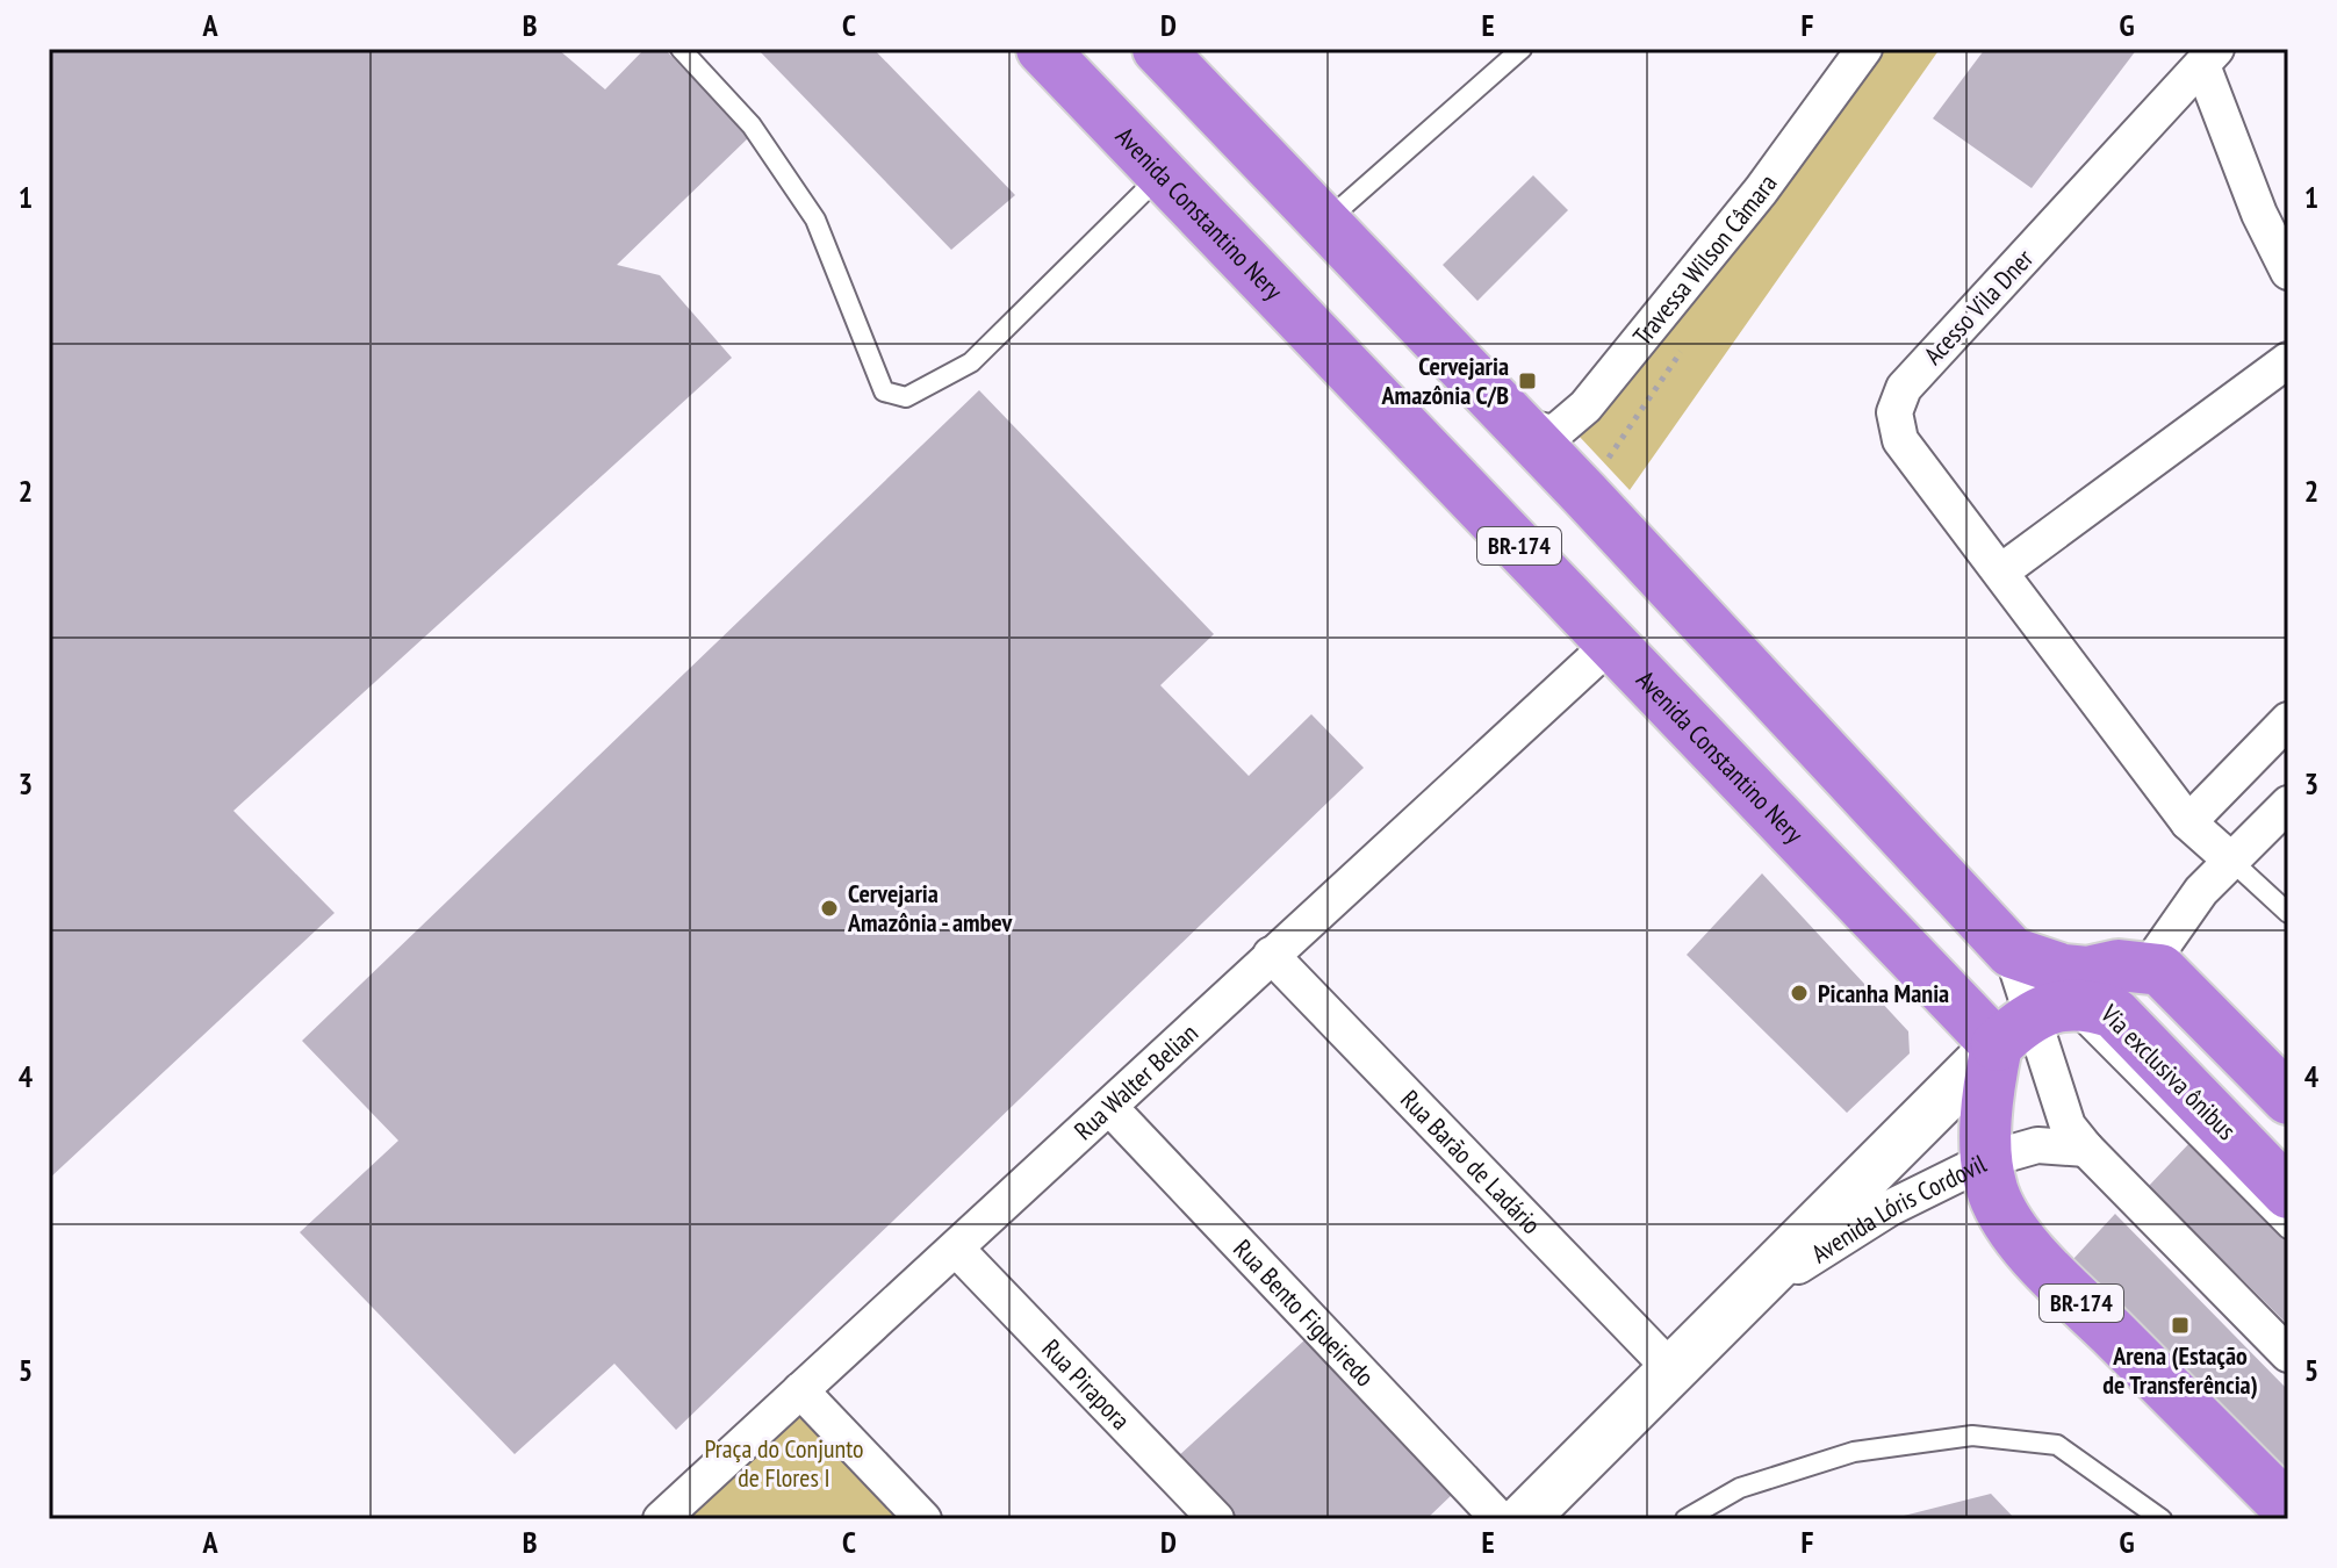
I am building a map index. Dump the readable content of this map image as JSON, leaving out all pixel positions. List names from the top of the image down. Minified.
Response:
{"streets":{"highway":["Avenida Constantino Nery","BR-174"],"street":["Travessa Wilson Câmara","Acesso Vila Dner","Rua Walter Belian","Rua Barão de Ladário","Avenida Lóris Cordovil","Rua Bento Figueiredo","Rua Pirapora"],"lane":["Via exclusiva ônibus"]},"crossings":[["Avenida Constantino Nery","BR-174"],["Avenida Constantino Nery","Via exclusiva ônibus"],["Avenida Constantino Nery","Rua Walter Belian"],["Avenida Constantino Nery","Avenida Lóris Cordovil"],["BR-174","Via exclusiva ônibus"],["BR-174","Avenida Lóris Cordovil"],["Via exclusiva ônibus","Avenida Lóris Cordovil"],["Rua Walter Belian","Rua Barão de Ladário"],["Rua Walter Belian","Rua Bento Figueiredo"],["Rua Walter Belian","Rua Pirapora"],["Rua Barão de Ladário","Avenida Lóris Cordovil"],["Avenida Lóris Cordovil","Rua Bento Figueiredo"]],"parks":["Praça do Conjunto de Flores I"],"places":{"transit":["Cervejaria Amazônia C/B","Arena (Estação de Transferência)"],"other":["Cervejaria Amazônia - ambev","Picanha Mania"]},"grid":{"columns":["A","B","C","D","E","F","G"],"rows":["1","2","3","4","5"]}}
